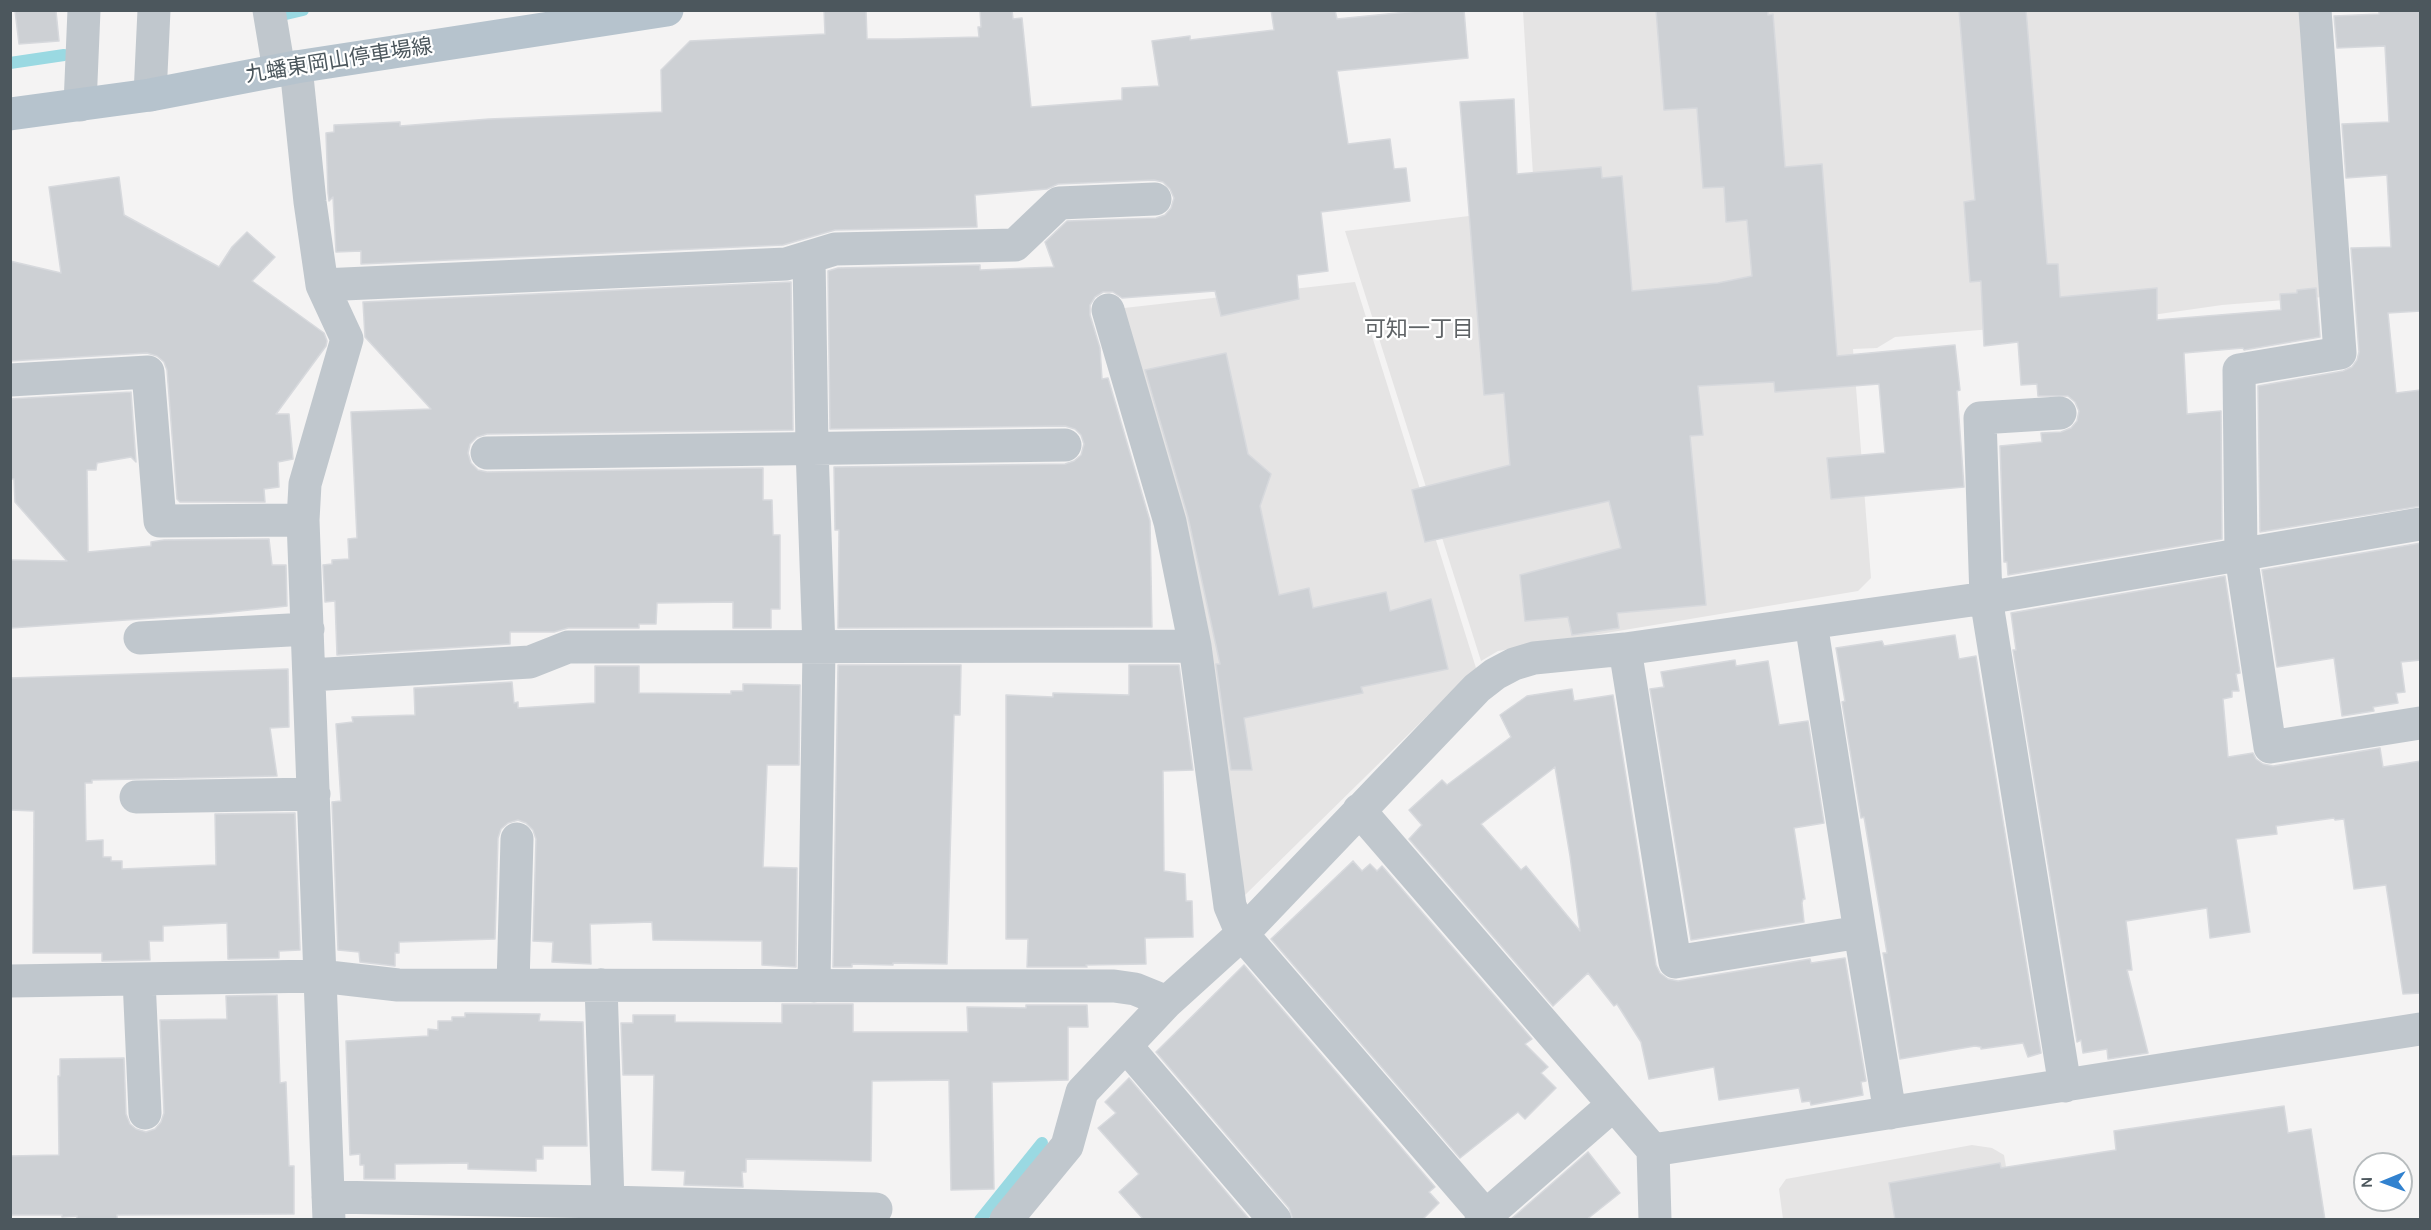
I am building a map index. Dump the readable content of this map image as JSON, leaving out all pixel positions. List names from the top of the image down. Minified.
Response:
{"streets":{"main road":["九蟠東岡山停車場線"]},"districts":["可知一丁目"],"north":"left"}
